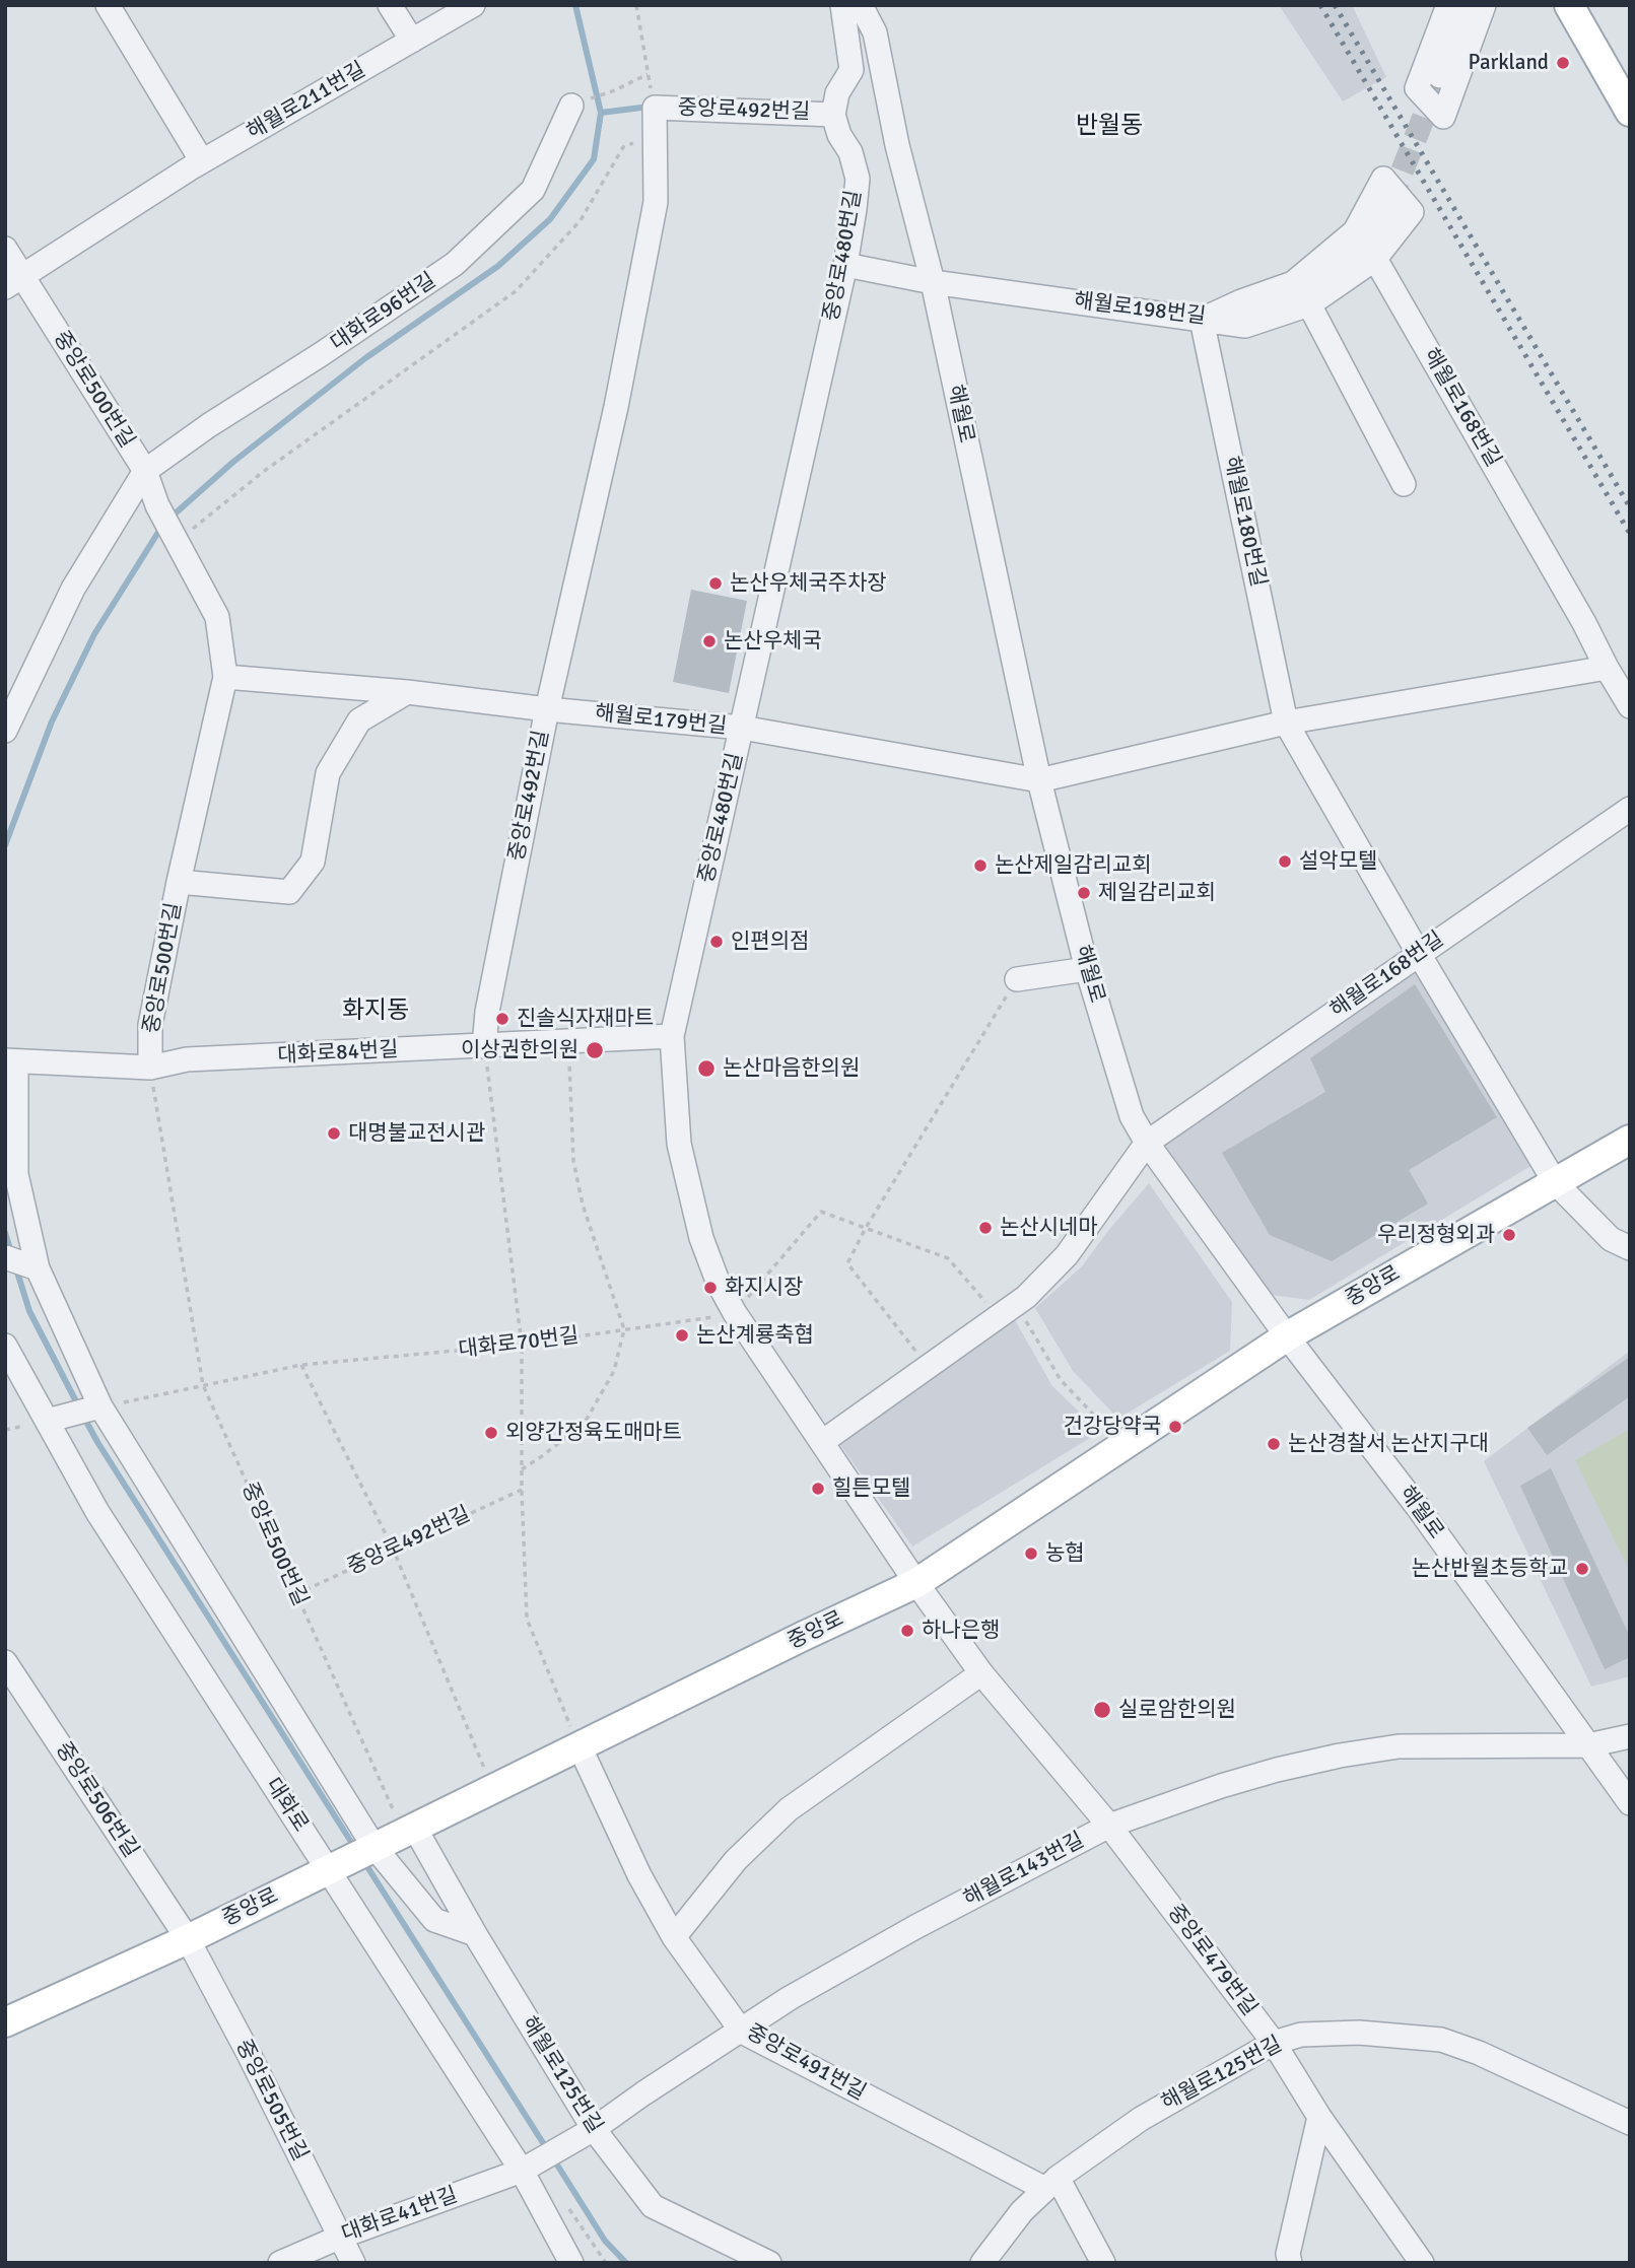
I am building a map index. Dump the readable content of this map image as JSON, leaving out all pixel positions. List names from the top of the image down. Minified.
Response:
{"streets":{"main road":["중앙로"],"street":["해월로211번길","중앙로492번길","중앙로480번길","해월로198번길","대화로96번길","중앙로500번길","해월로168번길","해월로","해월로180번길","해월로179번길","대화로84번길","중앙로506번길","대화로","해월로143번길","중앙로479번길","중앙로491번길","해월로125번길","중앙로505번길","대화로41번길"],"path":["대화로70번길"]},"crossings":[["해월로211번길","중앙로500번길"],["중앙로492번길","중앙로480번길"],["중앙로492번길","중앙로500번길"],["중앙로492번길","해월로179번길"],["중앙로492번길","대화로84번길"],["중앙로480번길","해월로198번길"],["중앙로480번길","해월로168번길"],["중앙로480번길","해월로179번길"],["중앙로480번길","대화로84번길"],["중앙로480번길","중앙로"],["중앙로480번길","대화로70번길"],["중앙로480번길","중앙로479번길"],["해월로198번길","해월로"],["해월로198번길","해월로180번길"],["대화로96번길","중앙로500번길"],["중앙로500번길","해월로179번길"],["중앙로500번길","대화로84번길"],["중앙로500번길","중앙로"],["중앙로500번길","대화로70번길"],["중앙로500번길","해월로125번길"],["해월로168번길","해월로"],["해월로168번길","해월로180번길"],["해월로","해월로179번길"],["해월로","중앙로"],["해월로","해월로143번길"],["해월로180번길","중앙로"],["중앙로","중앙로506번길"],["중앙로","대화로"],["중앙로","중앙로479번길"],["중앙로","중앙로491번길"],["중앙로","해월로125번길"],["중앙로","중앙로505번길"],["중앙로506번길","중앙로505번길"],["대화로","해월로143번길"],["대화로","대화로41번길"],["해월로143번길","중앙로479번길"],["해월로143번길","중앙로491번길"],["해월로143번길","해월로125번길"],["해월로143번길","대화로41번길"],["중앙로479번길","해월로125번길"],["중앙로491번길","해월로125번길"],["중앙로505번길","대화로41번길"]],"districts":["반월동","화지동"],"places":["Parkland","논산우체국주차장","논산우체국","설악모텔","논산제일감리교회","제일감리교회","인편의점","진솔식자재마트","이상권한의원","논산마음한의원","대명불교전시관","논산시네마","우리정형외과","화지시장","논산계룡축협","건강당약국","외양간정육도매마트","논산경찰서 논산지구대","힐튼모텔","농협","논산반월초등학교","하나은행","실로암한의원"]}
